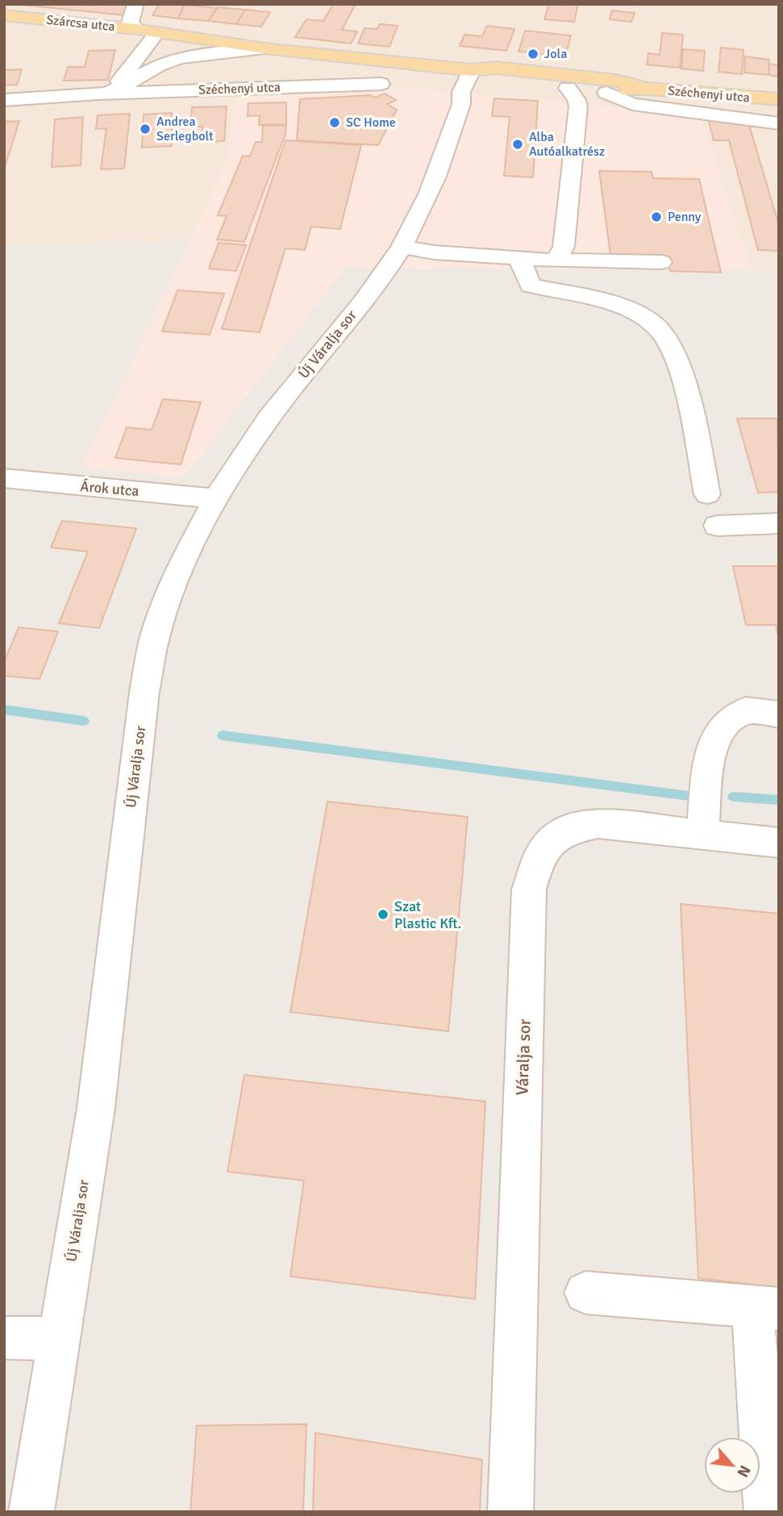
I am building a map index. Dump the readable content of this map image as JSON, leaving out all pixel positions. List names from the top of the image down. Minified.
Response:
{"streets":{"main road":["Szárcsa utca","Széchenyi utca"],"street":["Új Váralja sor","Árok utca","Váralja sor"]},"crossings":[["Szárcsa utca","Széchenyi utca"],["Széchenyi utca","Új Váralja sor"],["Új Váralja sor","Árok utca"]],"places":["Jola","SC Home","Andrea Serlegbolt","Alba Autóalkatrész","Penny","Szat Plastic Kft."],"north":"bottom right"}
